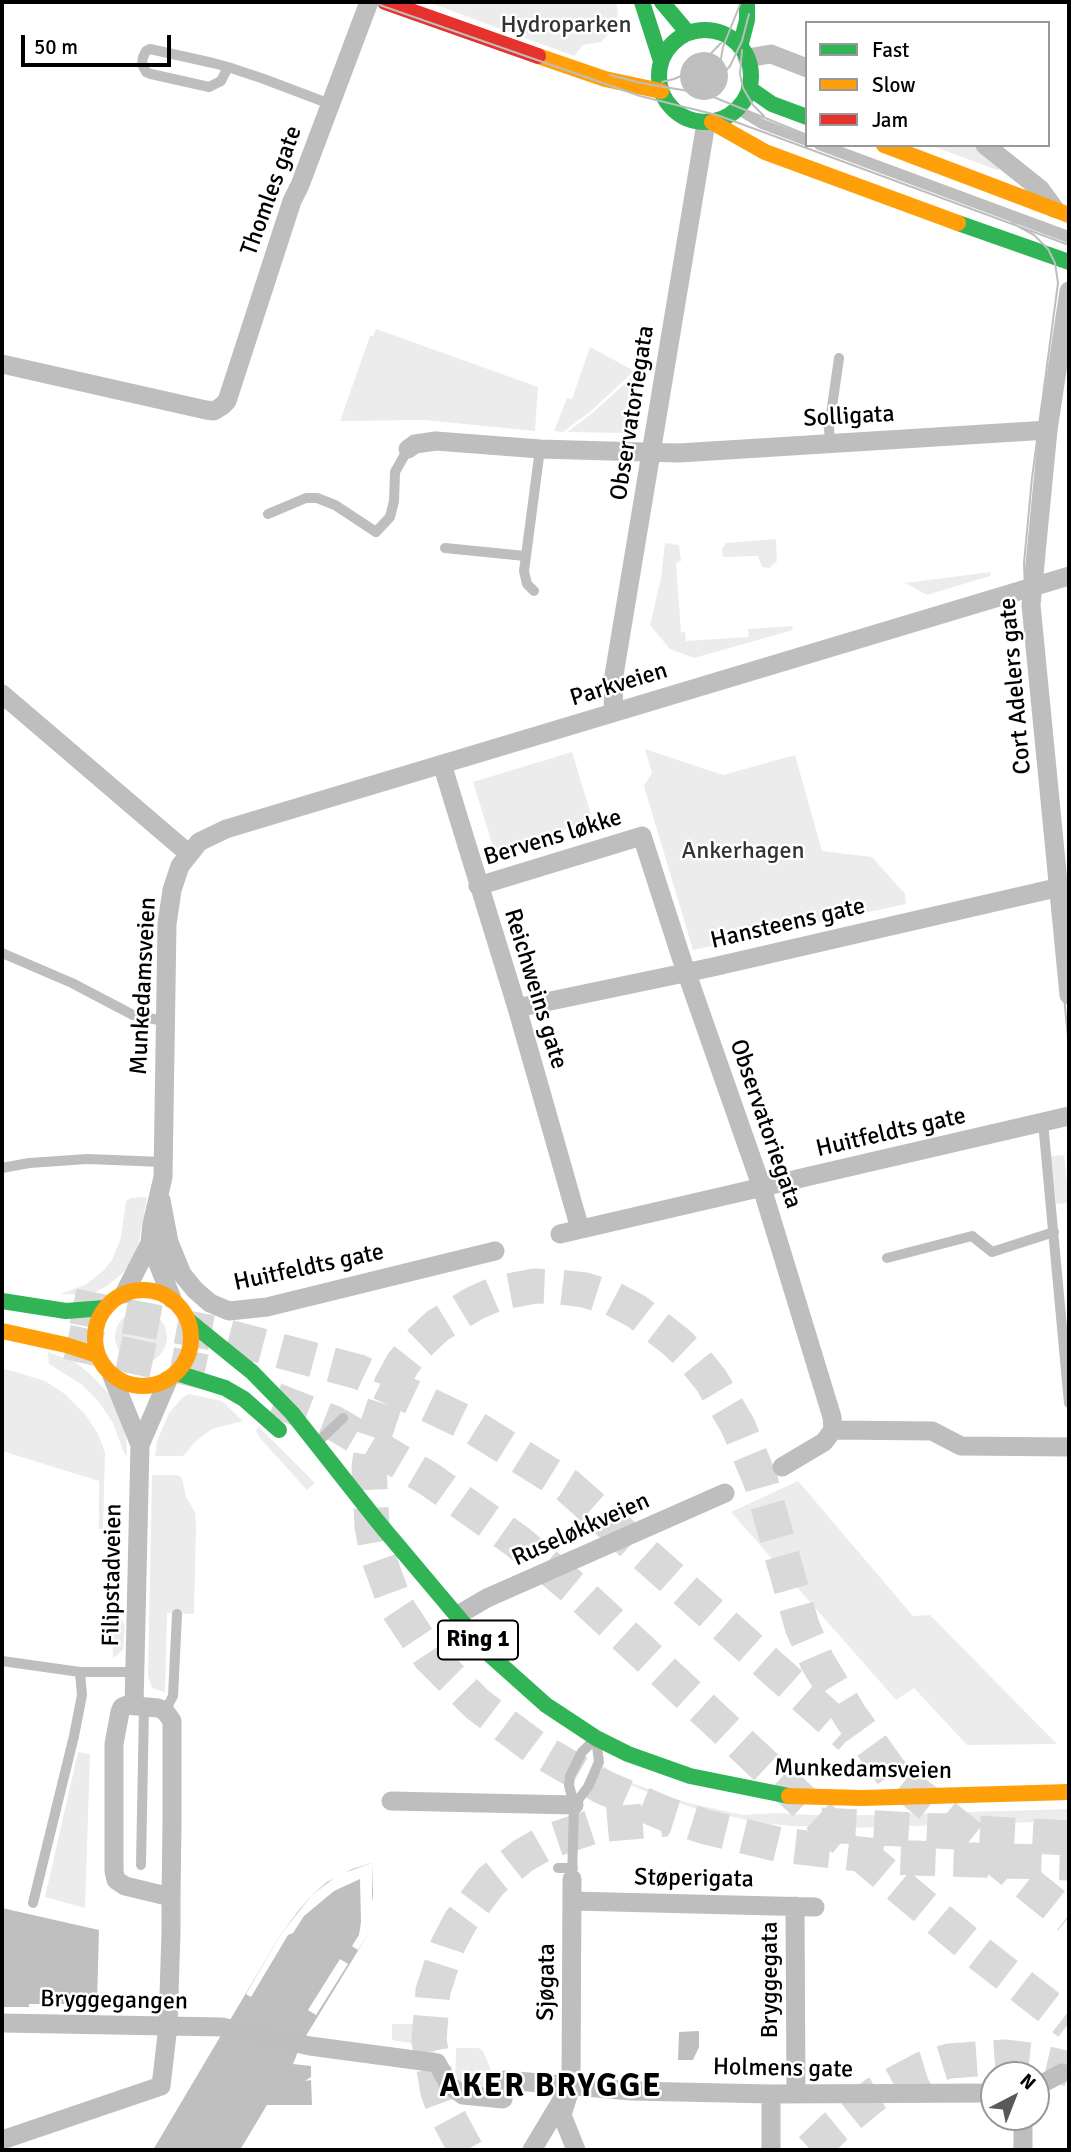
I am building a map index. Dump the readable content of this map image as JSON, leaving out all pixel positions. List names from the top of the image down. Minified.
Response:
{"streets":{"main road":["Munkedamsveien","Ring 1"],"street":["Thomles gate","Observatoriegata","Solligata","Parkveien","Cort Adelers gate","Bervens løkke","Hansteens gate","Reichweins gate","Huitfeldts gate","Ruseløkkveien","Filipstadveien","Støperigata","Bryggegata","Sjøgata","Bryggegangen","Holmens gate"]},"crossings":[["Observatoriegata","Solligata"],["Observatoriegata","Parkveien"],["Observatoriegata","Bervens løkke"],["Observatoriegata","Hansteens gate"],["Observatoriegata","Huitfeldts gate"],["Solligata","Cort Adelers gate"],["Parkveien","Cort Adelers gate"],["Parkveien","Munkedamsveien"],["Parkveien","Reichweins gate"],["Cort Adelers gate","Hansteens gate"],["Bervens løkke","Reichweins gate"],["Hansteens gate","Reichweins gate"],["Munkedamsveien","Huitfeldts gate"],["Munkedamsveien","Ruseløkkveien"],["Munkedamsveien","Filipstadveien"],["Reichweins gate","Huitfeldts gate"],["Støperigata","Bryggegata"],["Støperigata","Sjøgata"],["Bryggegata","Holmens gate"],["Sjøgata","Holmens gate"],["Bryggegangen","Holmens gate"]],"districts":["AKER BRYGGE"],"parks":["Hydroparken","Ankerhagen"],"legend":["Fast","Slow","Jam"],"scale_bar":"50 m","north":"top right"}
